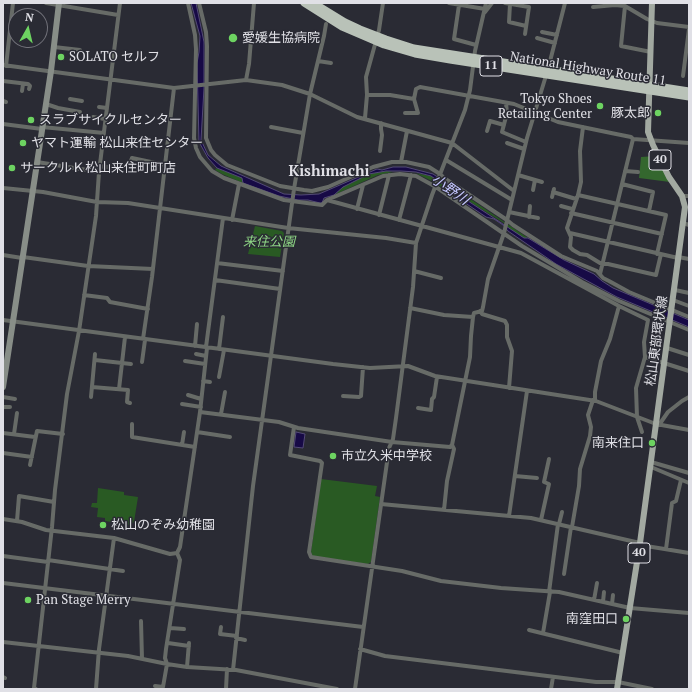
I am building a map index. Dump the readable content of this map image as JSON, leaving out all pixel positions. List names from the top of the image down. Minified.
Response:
{"streets":{"highway":["11","National Highway Route 11"],"main road":["40","松山東部環状線"]},"crossings":[["National Highway Route 11","松山東部環状線"]],"districts":["Kishimachi"],"water":["小野川"],"parks":["来住公園"],"places":["愛媛生協病院","SOLATO セルフ","Tokyo Shoes Retailing Center","豚太郎","スラブサイクルセンター","ヤマト運輸 松山来住センター","サークルＫ松山来住町町店","南来住口","市立久米中学校","松山のぞみ幼稚園","Pan Stage Merry","南窪田口"],"north":"top"}
